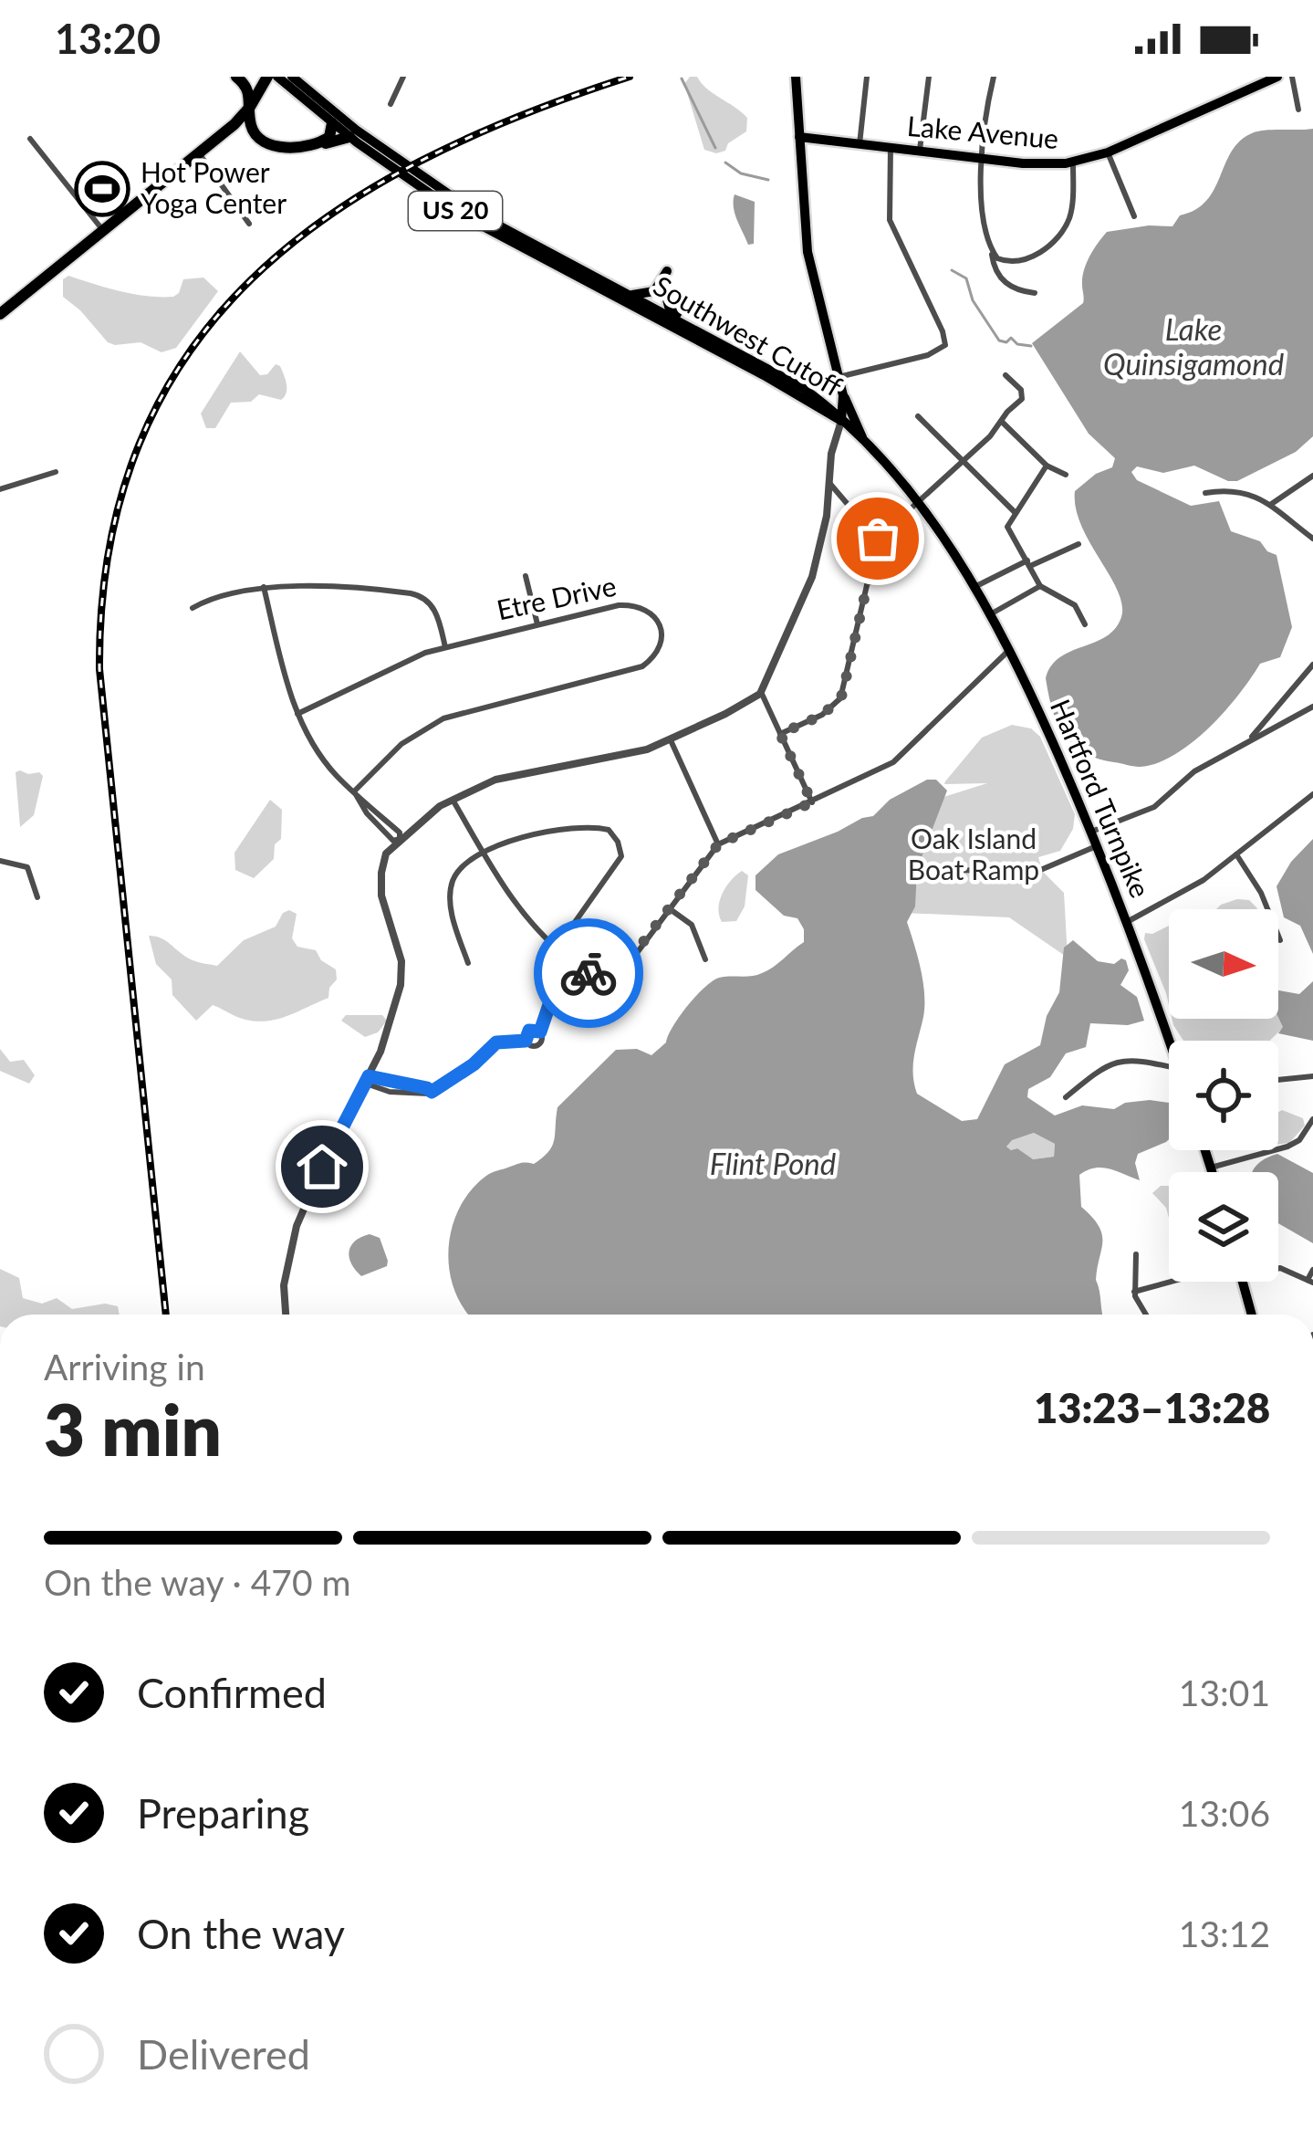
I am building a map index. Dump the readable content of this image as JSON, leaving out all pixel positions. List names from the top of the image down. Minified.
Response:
{"streets":{"main road":["Lake Avenue","US 20","Southwest Cutoff","Hartford Turnpike"],"street":["Etre Drive"]},"crossings":[["US 20","Southwest Cutoff"],["US 20","Hartford Turnpike"]],"water":["Lake Quinsigamond","Flint Pond"],"parks":["Oak Island Boat Ramp"],"places":{"sports":["Hot Power Yoga Center"]},"north":"right","page":{"status":"13:20","heading":["3 min","Arriving in","13:23–13:28"],"bar":"On the way · 470 m","list":[["Confirmed","13:01"],["Preparing","13:06"],["On the way","13:12"],"Delivered"]}}
